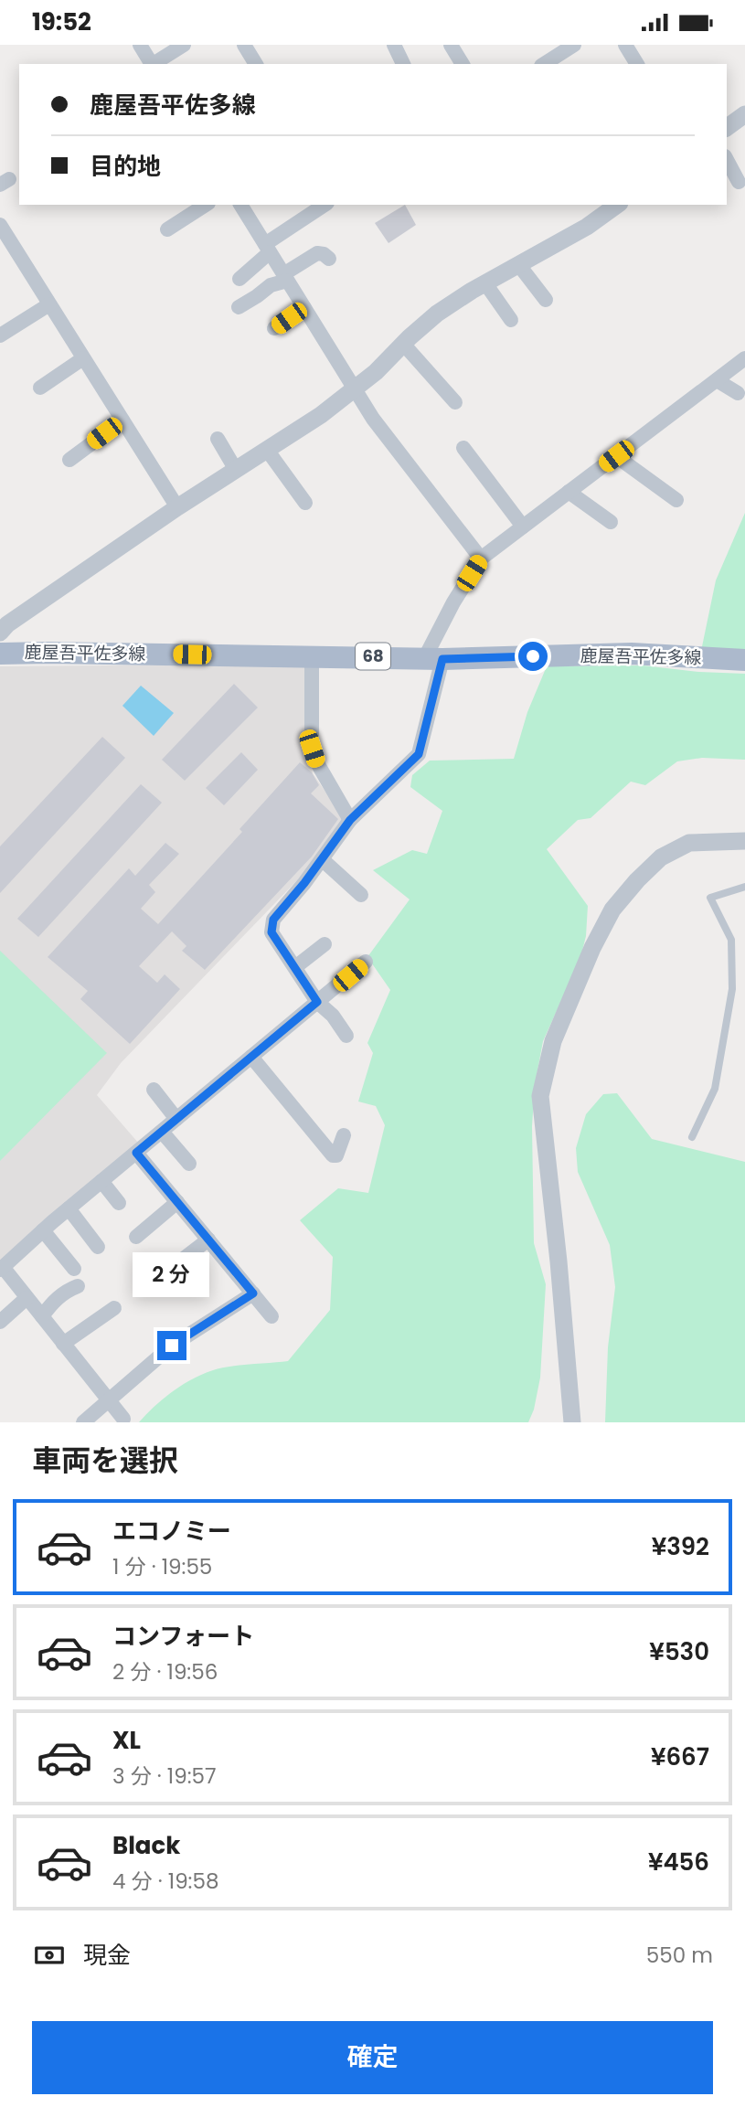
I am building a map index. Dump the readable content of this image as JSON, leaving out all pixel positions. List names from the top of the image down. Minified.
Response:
{"streets":{"main road":["鹿屋吾平佐多線","68"]},"page":{"status":"19:52","banner":["鹿屋吾平佐多線","目的地"],"bubble":"2 分","heading":"車両を選択","list":[{"name":"エコノミー","note":"1 分 · 19:55","value":"¥392"},{"name":"コンフォート","note":"2 分 · 19:56","value":"¥530"},{"name":"XL","note":"3 分 · 19:57","value":"¥667"},{"name":"Black","note":"4 分 · 19:58","value":"¥456"}],"pay":["現金","550 m"],"buttons":"確定"}}
